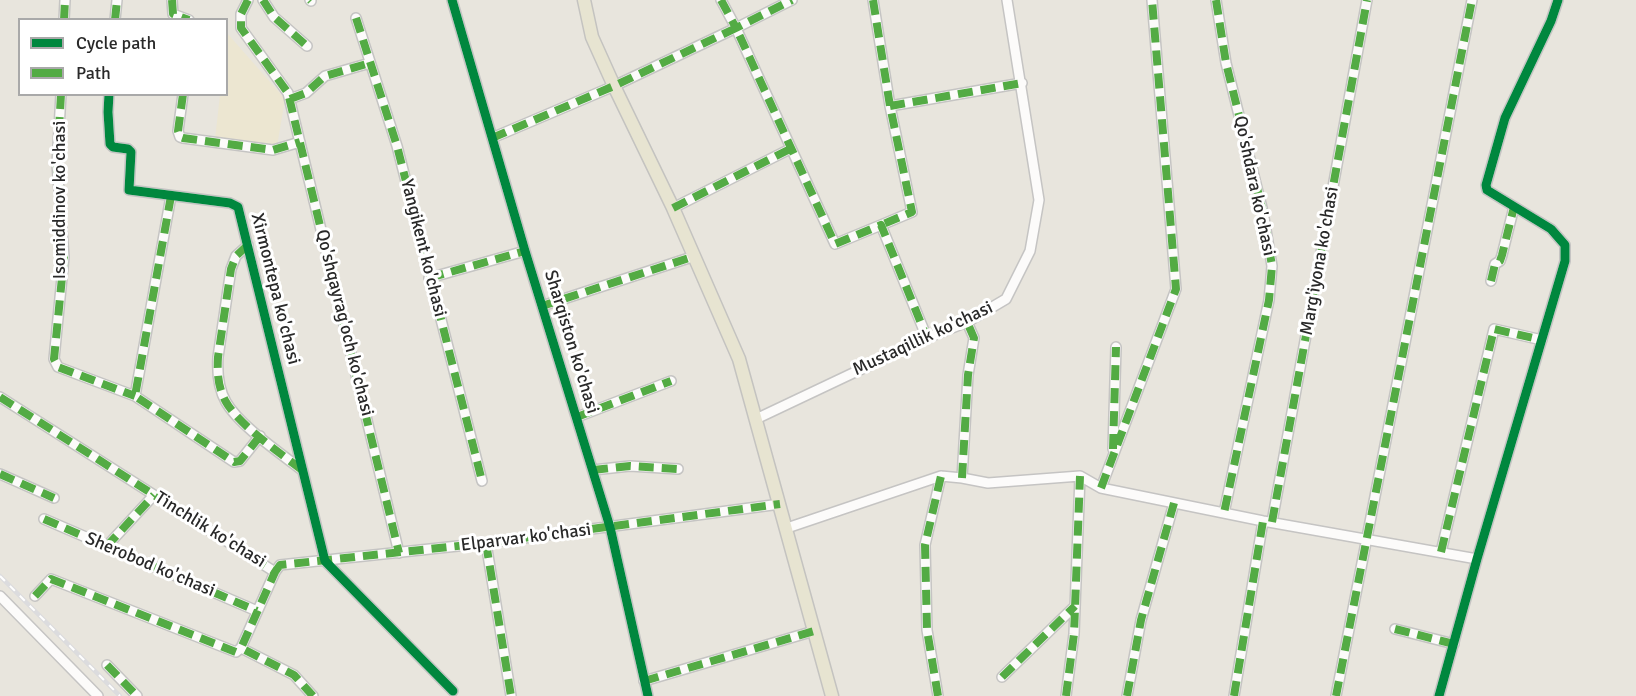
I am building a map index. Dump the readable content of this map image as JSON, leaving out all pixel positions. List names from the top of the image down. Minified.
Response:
{"streets":{"street":["Qo'shdara ko'chasi","Isomiddinov ko'chasi","Yangikent ko'chasi","Marg'iyona ko'chasi","Xirmontepa ko'chasi","Qo'shqayrag'och ko'chasi","Mustaqillik ko'chasi","Sharqiston ko'chasi","Tinchlik ko'chasi","Elparvar ko'chasi","Sherobod ko'chasi"]},"crossings":[["Xirmontepa ko'chasi","Elparvar ko'chasi"],["Qo'shqayrag'och ko'chasi","Elparvar ko'chasi"],["Sharqiston ko'chasi","Elparvar ko'chasi"],["Tinchlik ko'chasi","Elparvar ko'chasi"],["Tinchlik ko'chasi","Sherobod ko'chasi"]],"legend":["Cycle path","Path"]}
